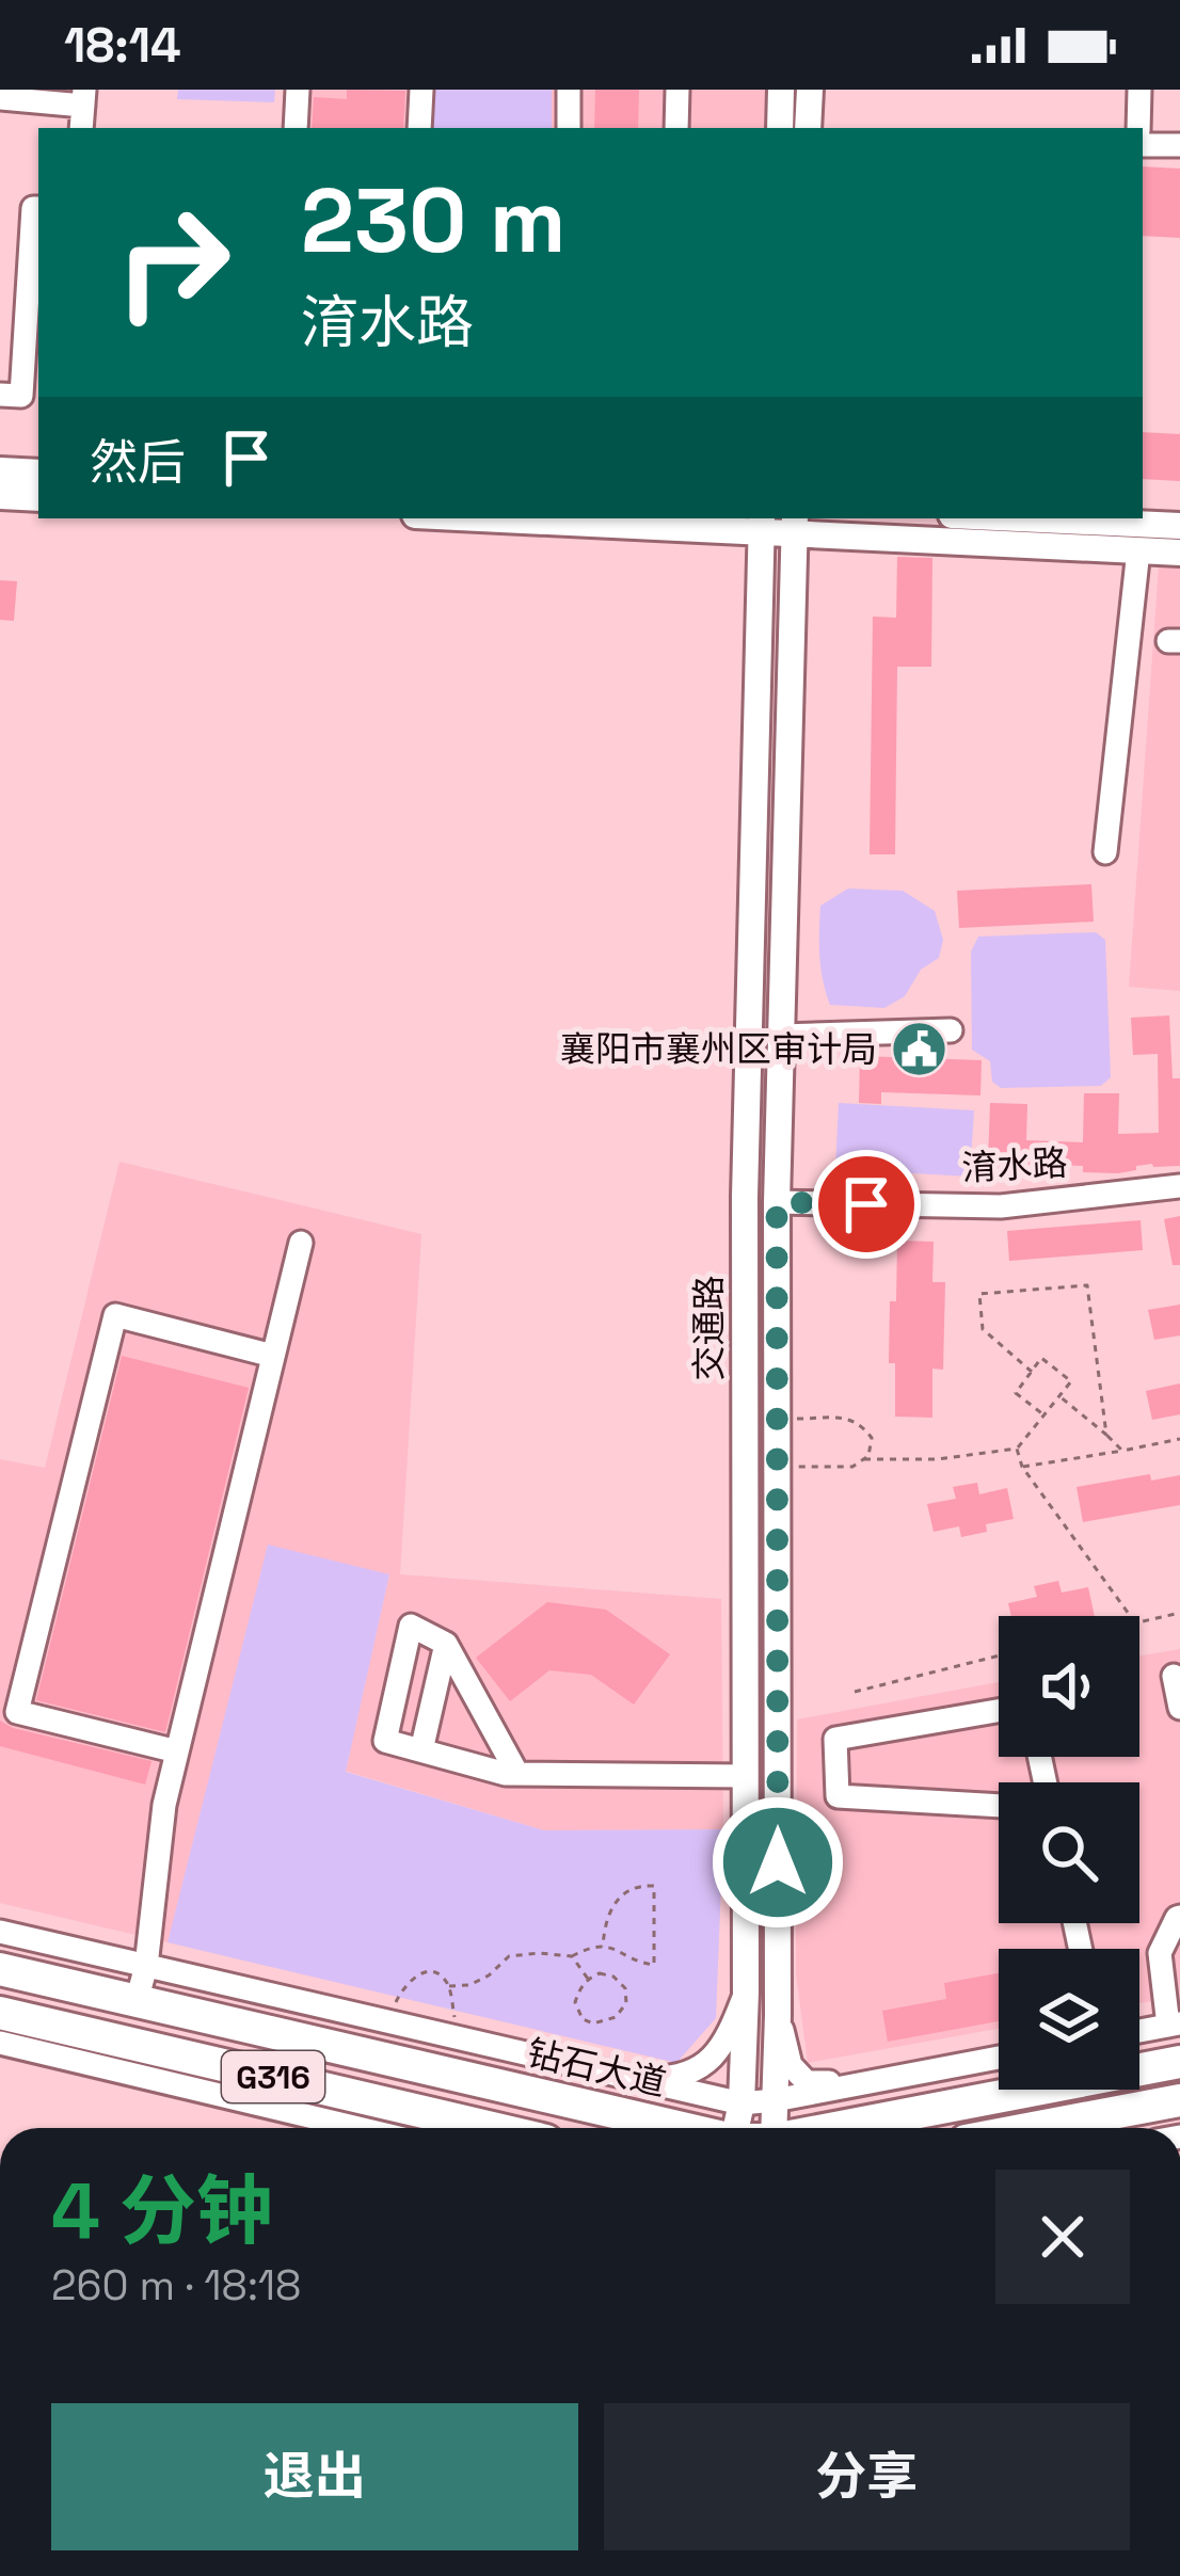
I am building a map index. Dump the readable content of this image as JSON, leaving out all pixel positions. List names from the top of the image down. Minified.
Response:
{"streets":{"highway":["钻石大道","G316"],"main road":["交通路"],"street":["淯水路"]},"crossings":[["淯水路","交通路"]],"places":{"public building":["襄阳市襄州区审计局"]},"page":{"status":"18:14","turn":["230 m","淯水路"],"then":"然后","heading":["4 分钟","260 m · 18:18"],"buttons":["退出","分享"]}}
